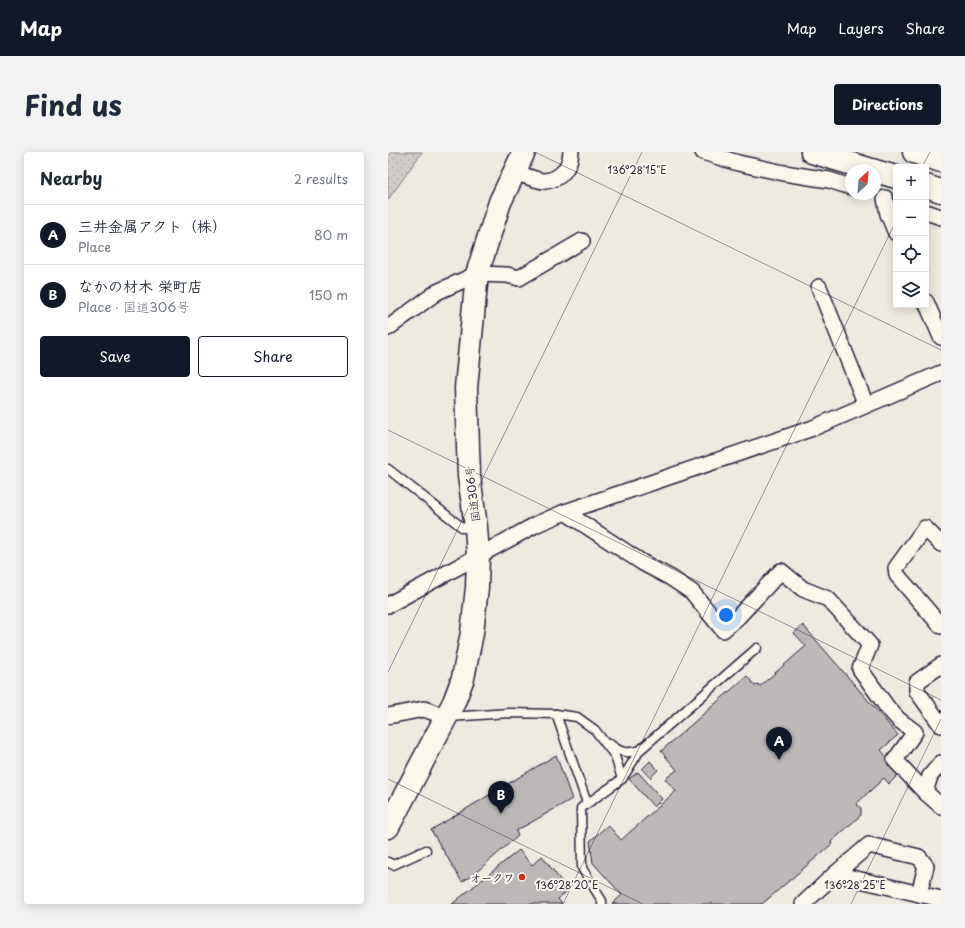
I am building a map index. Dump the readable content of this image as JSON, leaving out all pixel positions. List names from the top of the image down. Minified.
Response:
{"streets":{"highway":["国道306号"]},"places":["オークワ"],"north":"top right","page":{"header":"Map","nav":["Map","Layers","Share"],"title":"Find us","buttons":["Directions",["Save","Share"]],"heading":["Nearby","2 results"],"map_buttons":["+","−"],"list":[{"mark":"A","name":"三井金属アクト（株）","note":"Place","value":"80 m"},{"mark":"B","name":"なかの材木 栄町店","note":"Place · 国道306号","value":"150 m"}],"pins":["A","B"]},"coordinates":["136°28'15\"E","136°28'20\"E","136°28'25\"E"]}
